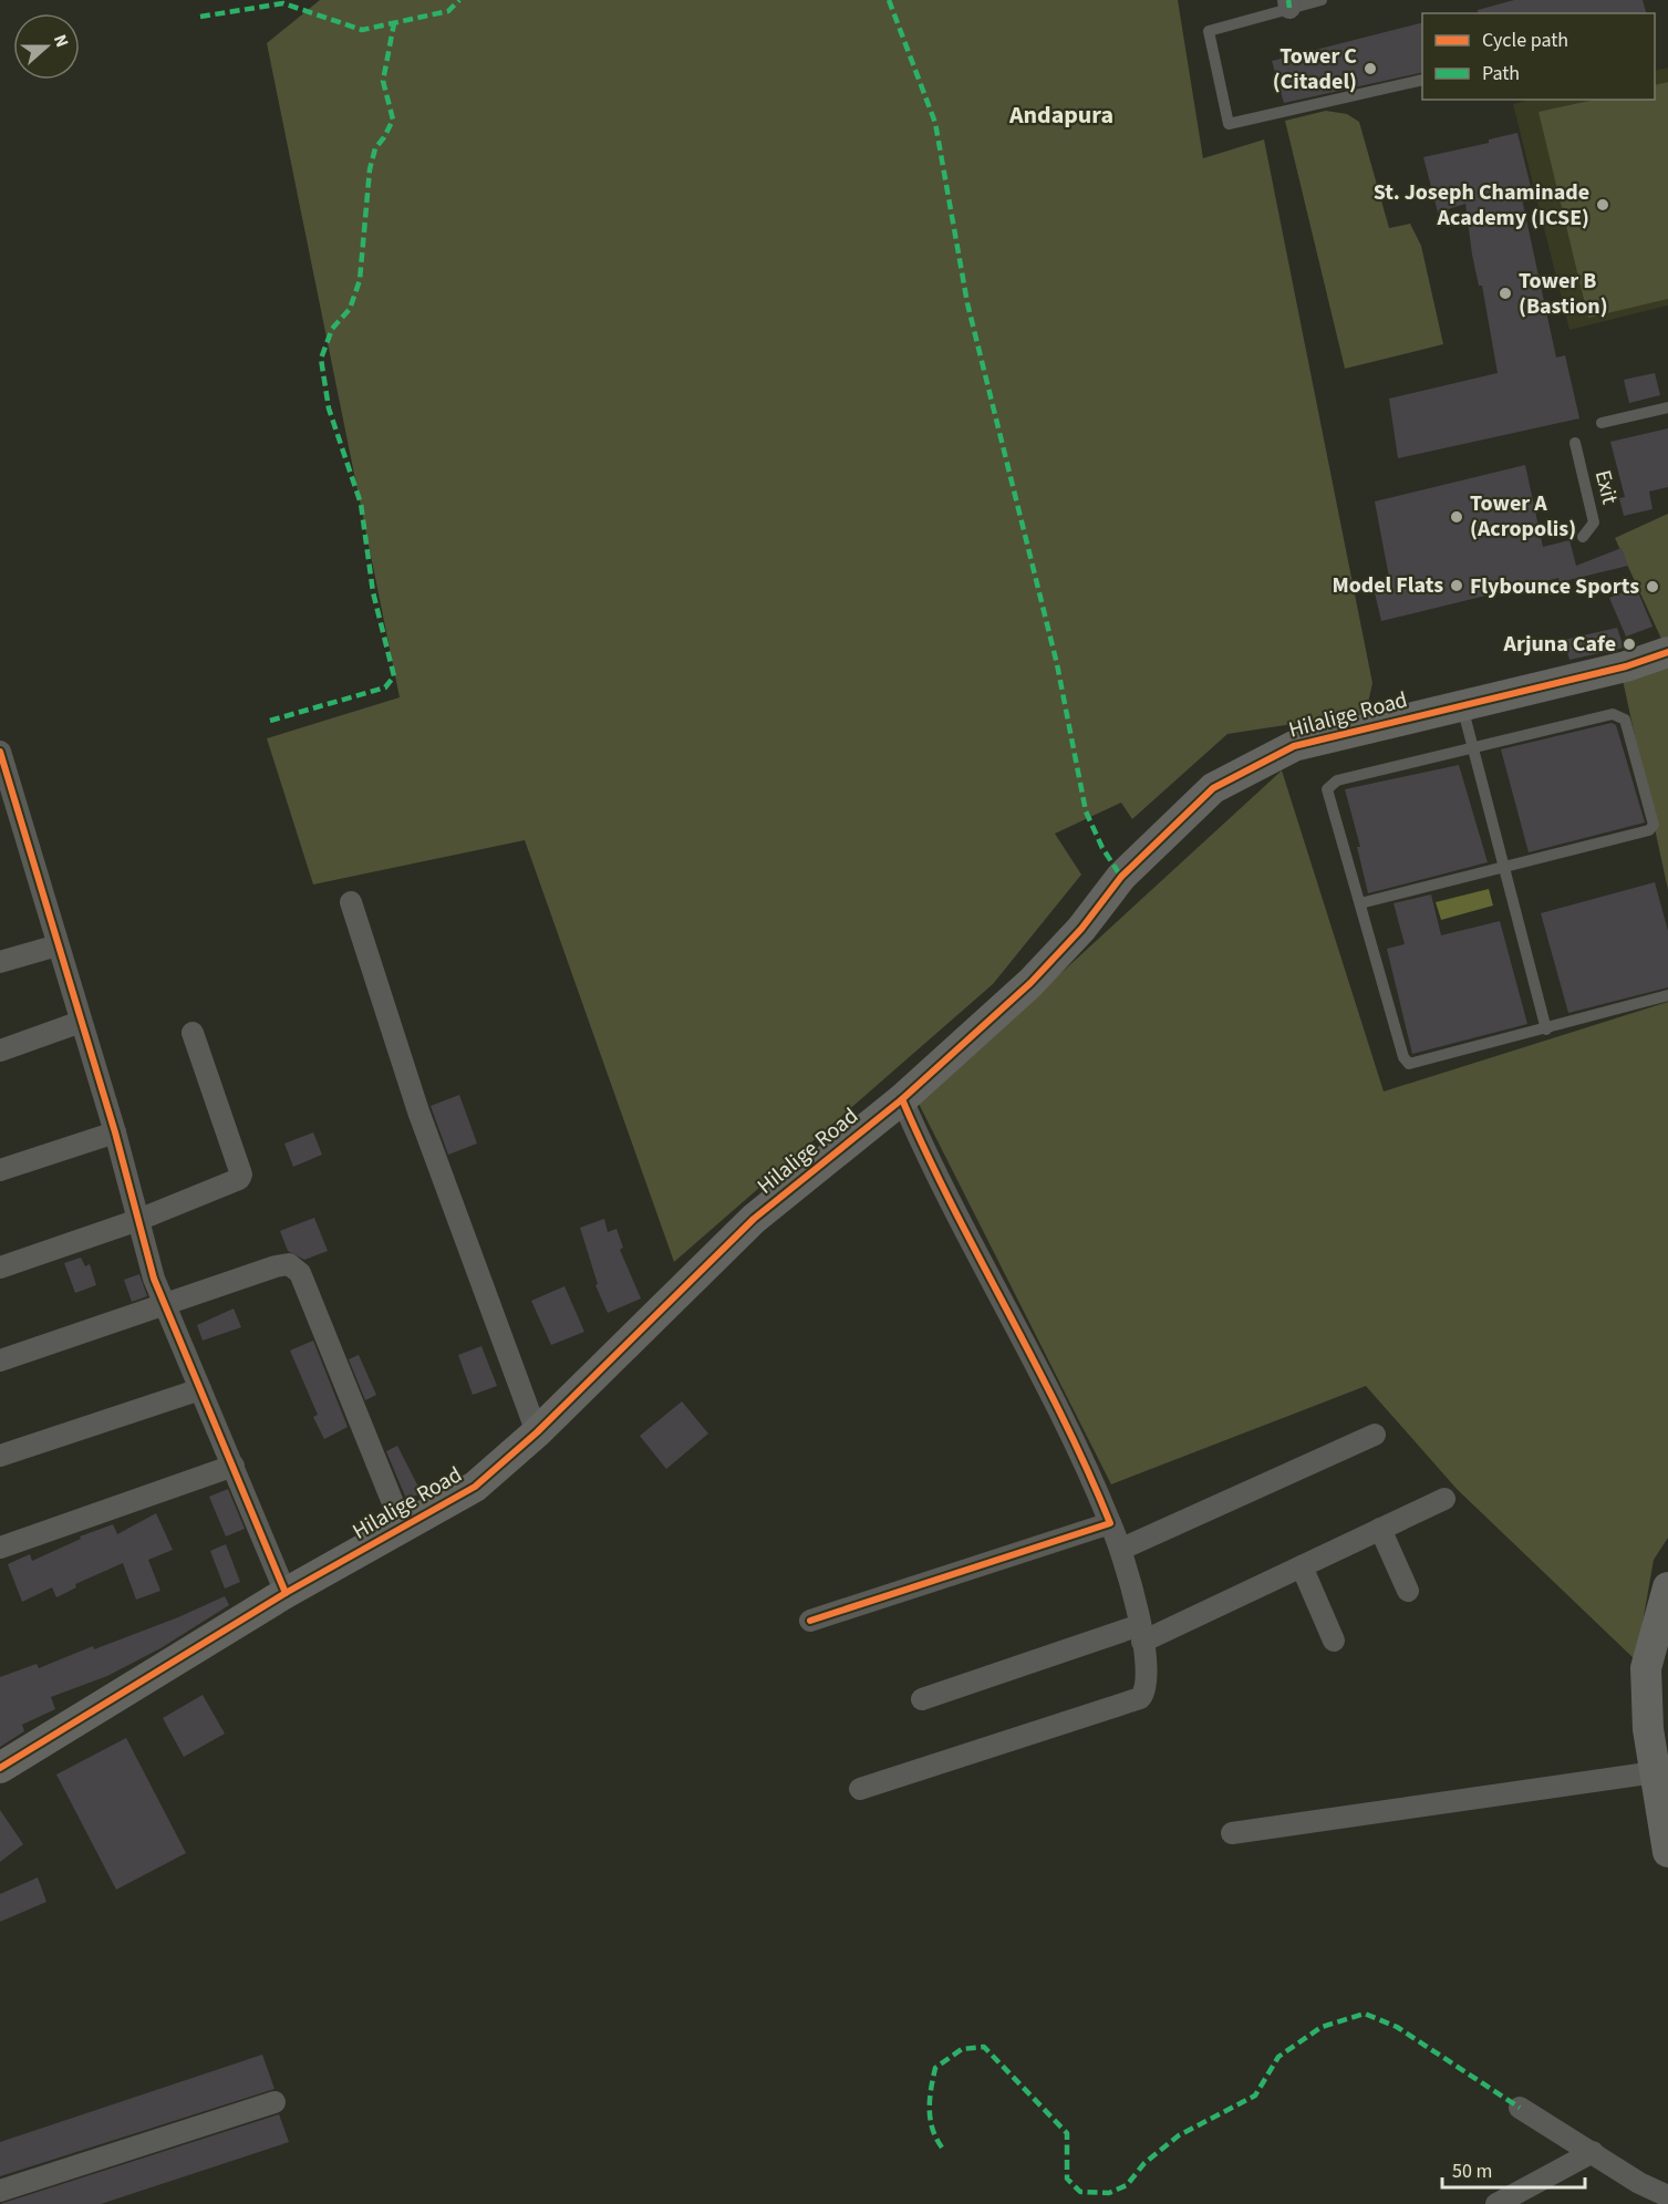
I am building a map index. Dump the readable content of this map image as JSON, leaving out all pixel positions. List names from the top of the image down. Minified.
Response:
{"streets":{"street":["Hilalige Road"],"lane":["Exit"]},"districts":["Andapura"],"places":["Tower C (Citadel)","St. Joseph Chaminade Academy (ICSE)","Tower B (Bastion)","Tower A (Acropolis)","Model Flats","Flybounce Sports","Arjuna Cafe"],"legend":["Cycle path","Path"],"scale_bar":"50 m","north":"right"}
